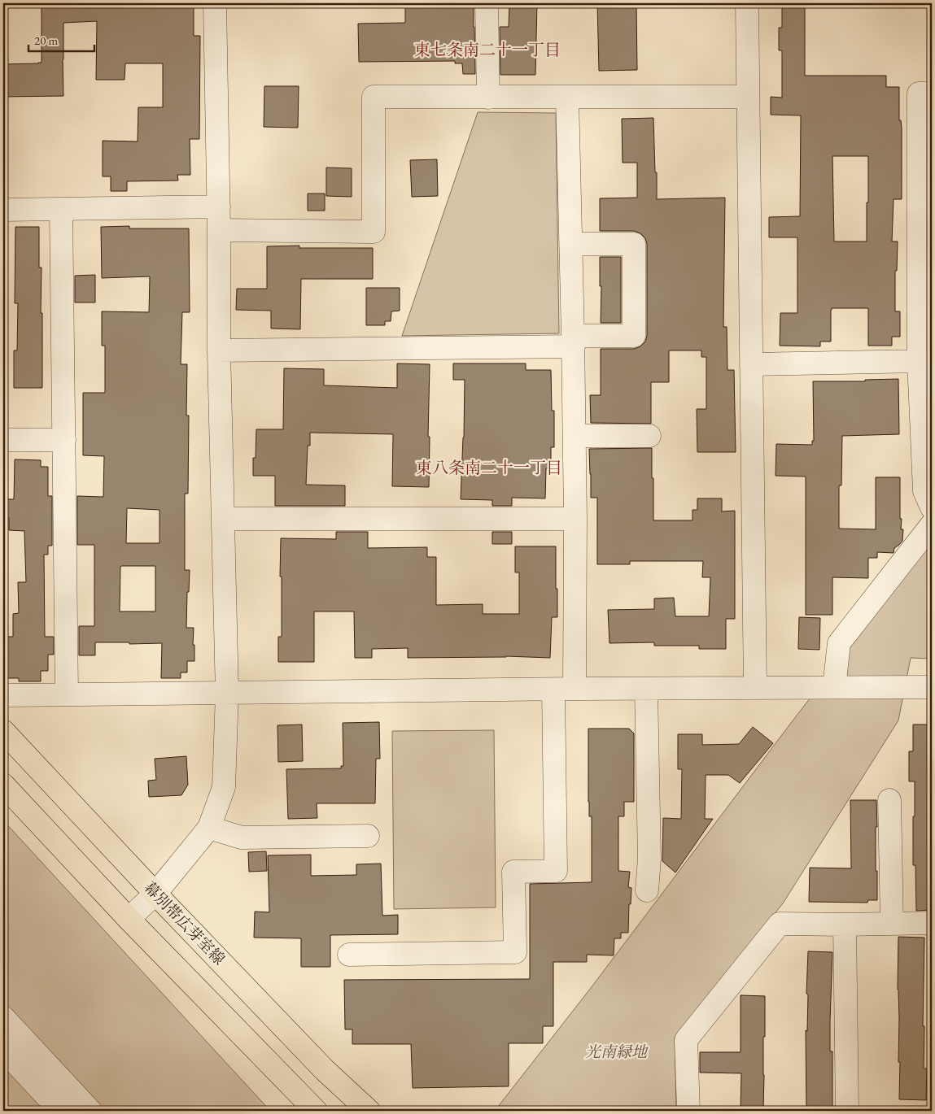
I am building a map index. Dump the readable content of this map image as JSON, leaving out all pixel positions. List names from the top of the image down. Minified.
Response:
{"streets":{"main road":["幕別帯広芽室線"]},"districts":["東七条南二十一丁目","東八条南二十一丁目"],"parks":["光南緑地"],"scale_bar":"20 m"}
